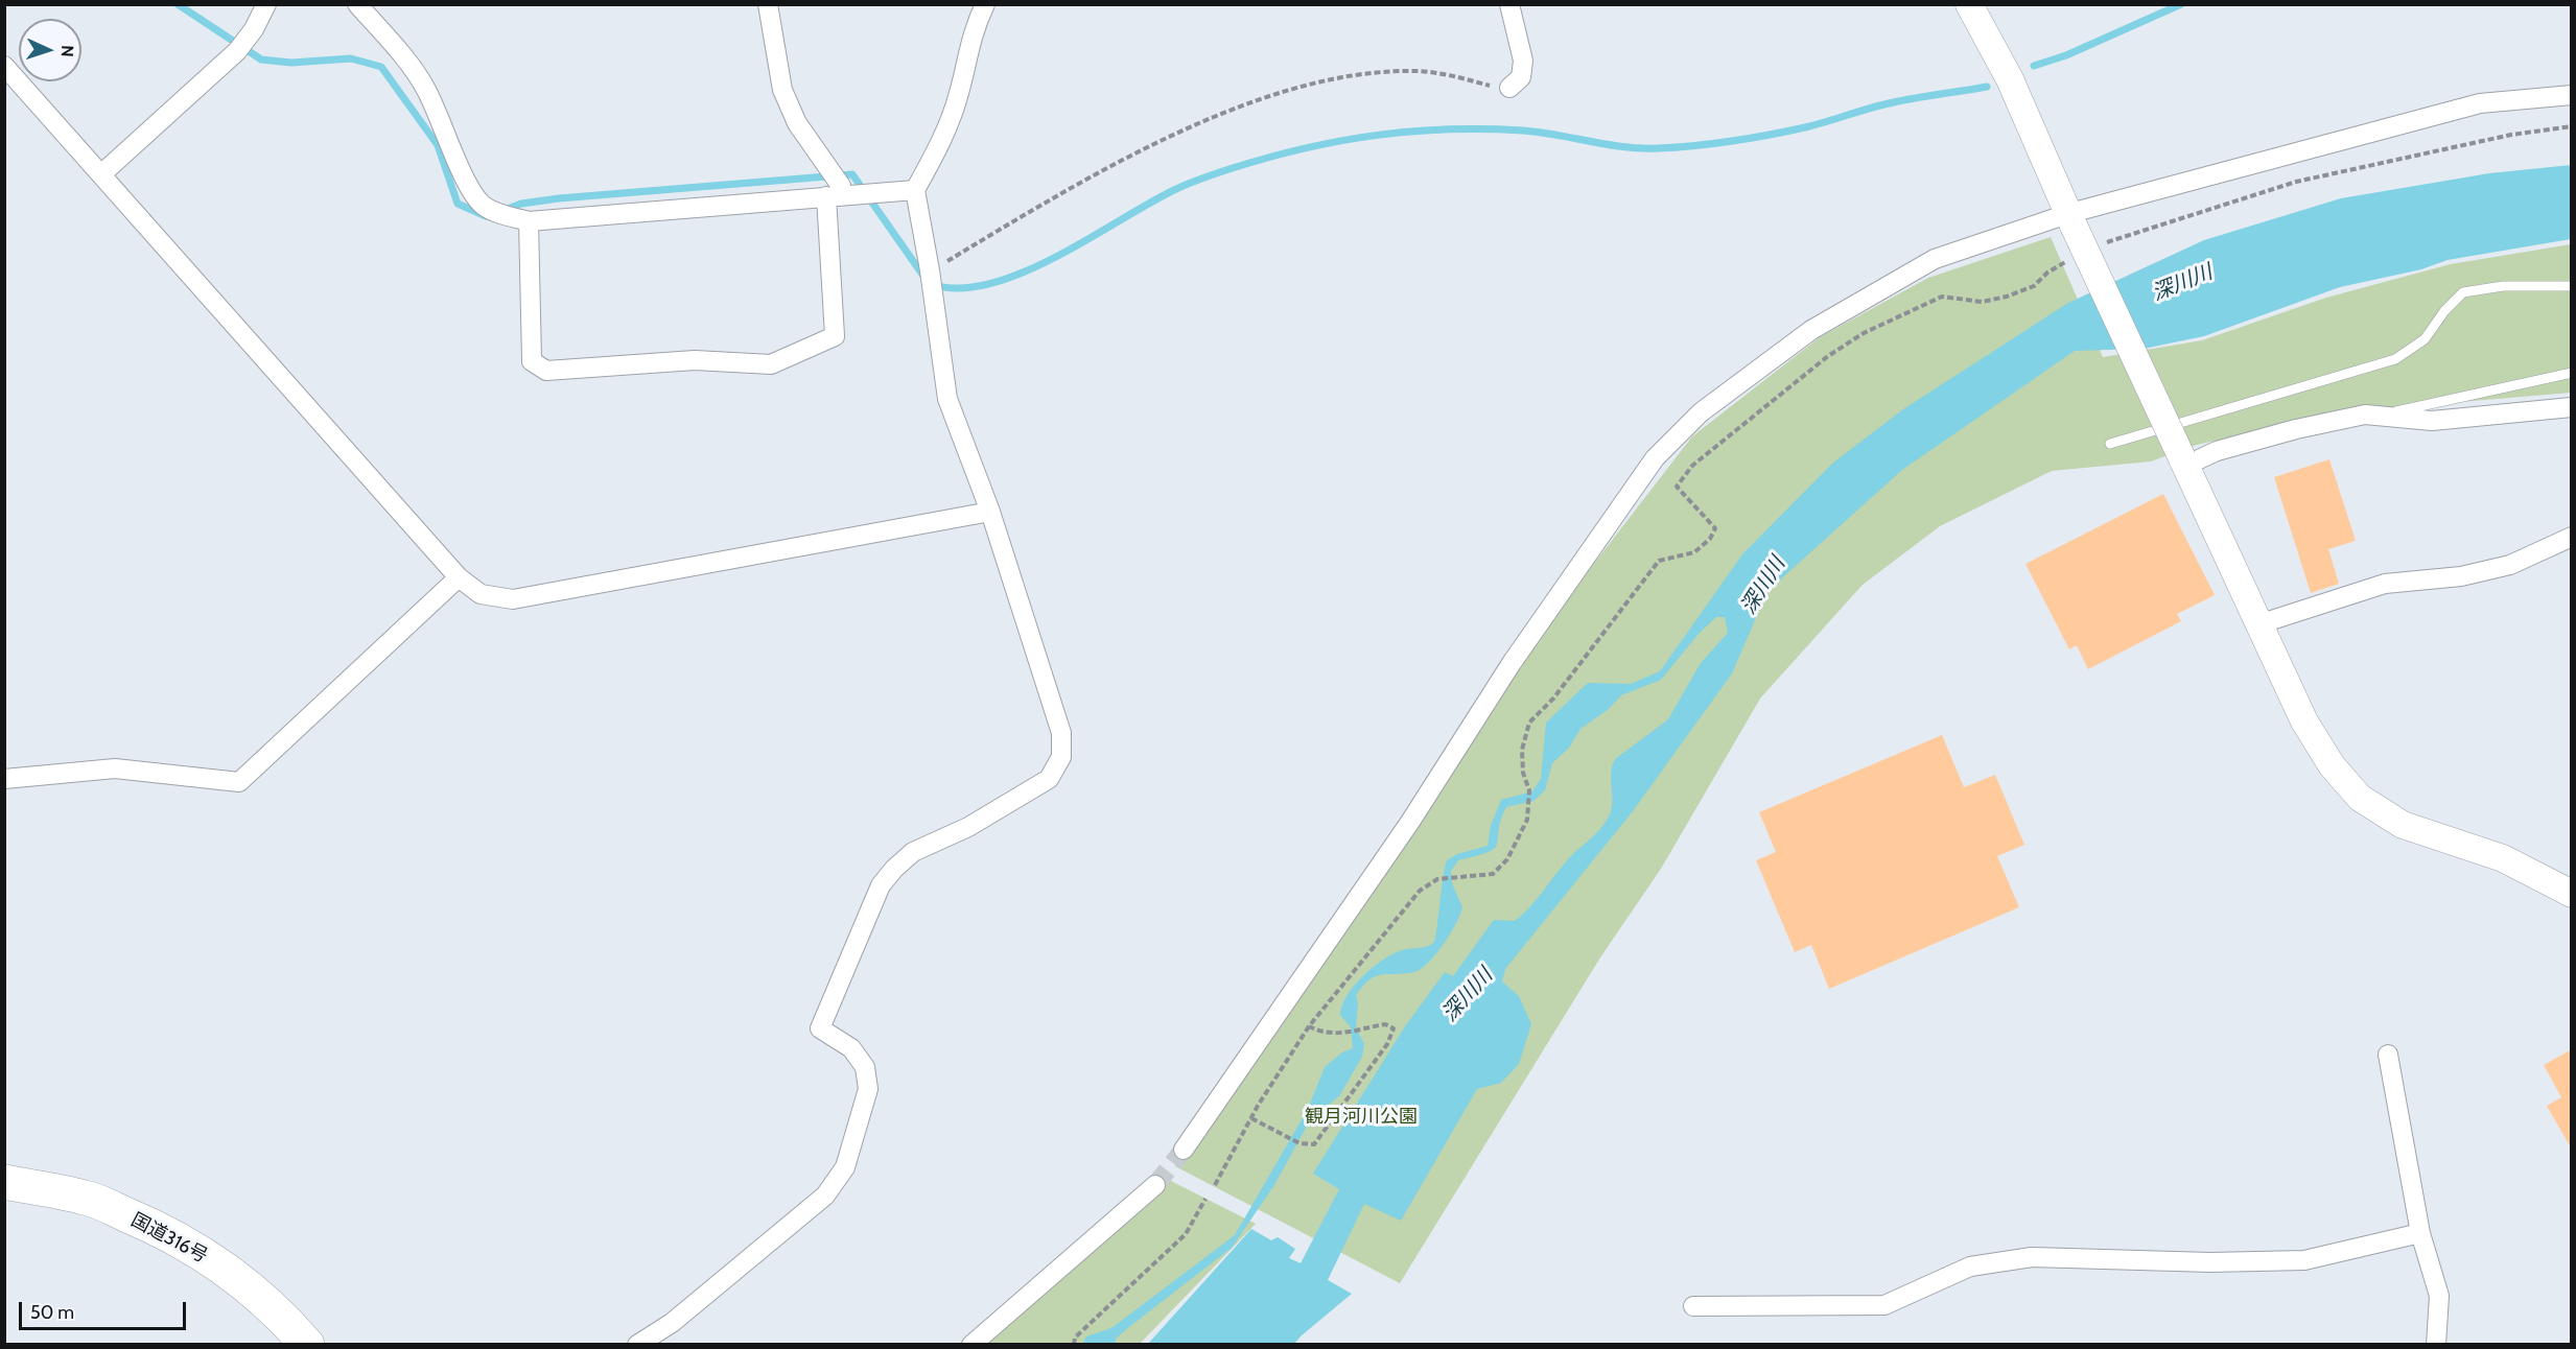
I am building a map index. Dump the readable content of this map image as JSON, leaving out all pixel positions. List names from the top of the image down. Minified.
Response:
{"streets":{"highway":["国道316号"]},"water":["深川川"],"parks":["観月河川公園"],"scale_bar":"50 m","north":"right"}
